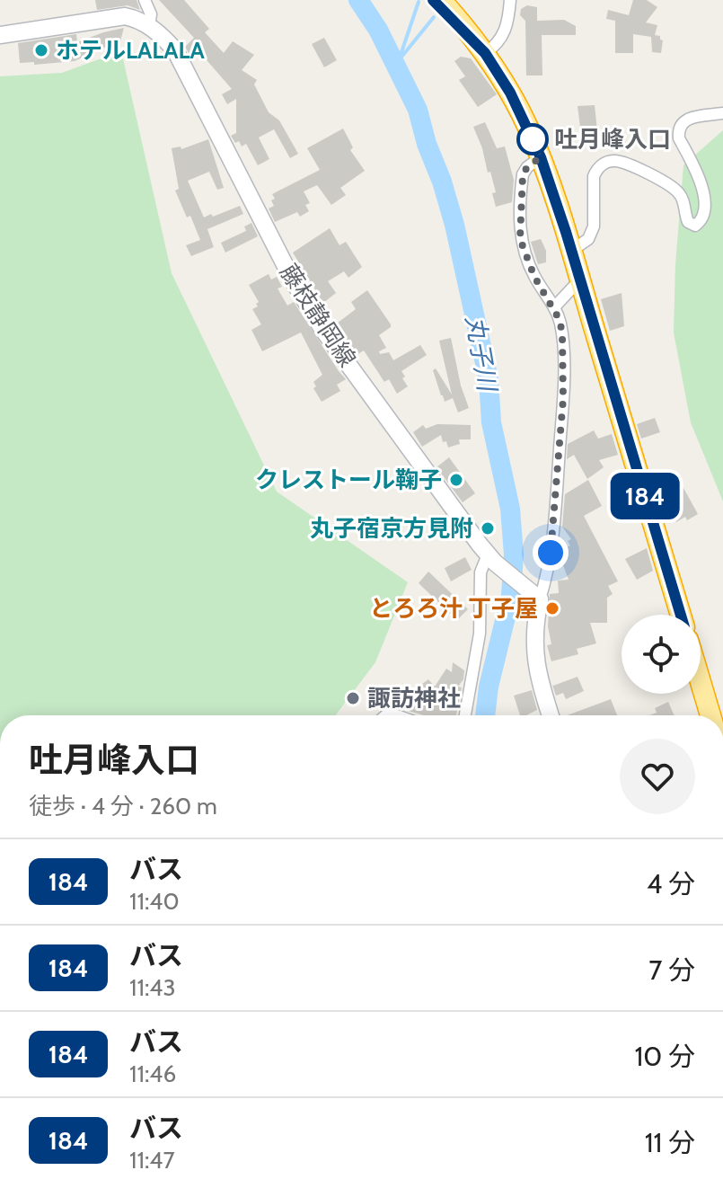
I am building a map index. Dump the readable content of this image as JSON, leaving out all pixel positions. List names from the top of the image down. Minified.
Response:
{"streets":{"main road":["藤枝静岡線"]},"water":["丸子川"],"places":["ホテルLALALA","吐月峰入口","クレストール鞠子","丸子宿京方見附","とろろ汁 丁子屋","諏訪神社"],"lines":["bus line 184"],"page":{"on_map":"184","heading":["吐月峰入口","徒歩 · 4 分 · 260 m"],"list":[{"mark":"184","name":"バス","note":"11:40","value":"4 分"},{"mark":"184","name":"バス","note":"11:43","value":"7 分"},{"mark":"184","name":"バス","note":"11:46","value":"10 分"},{"mark":"184","name":"バス","note":"11:47","value":"11 分"}]}}
